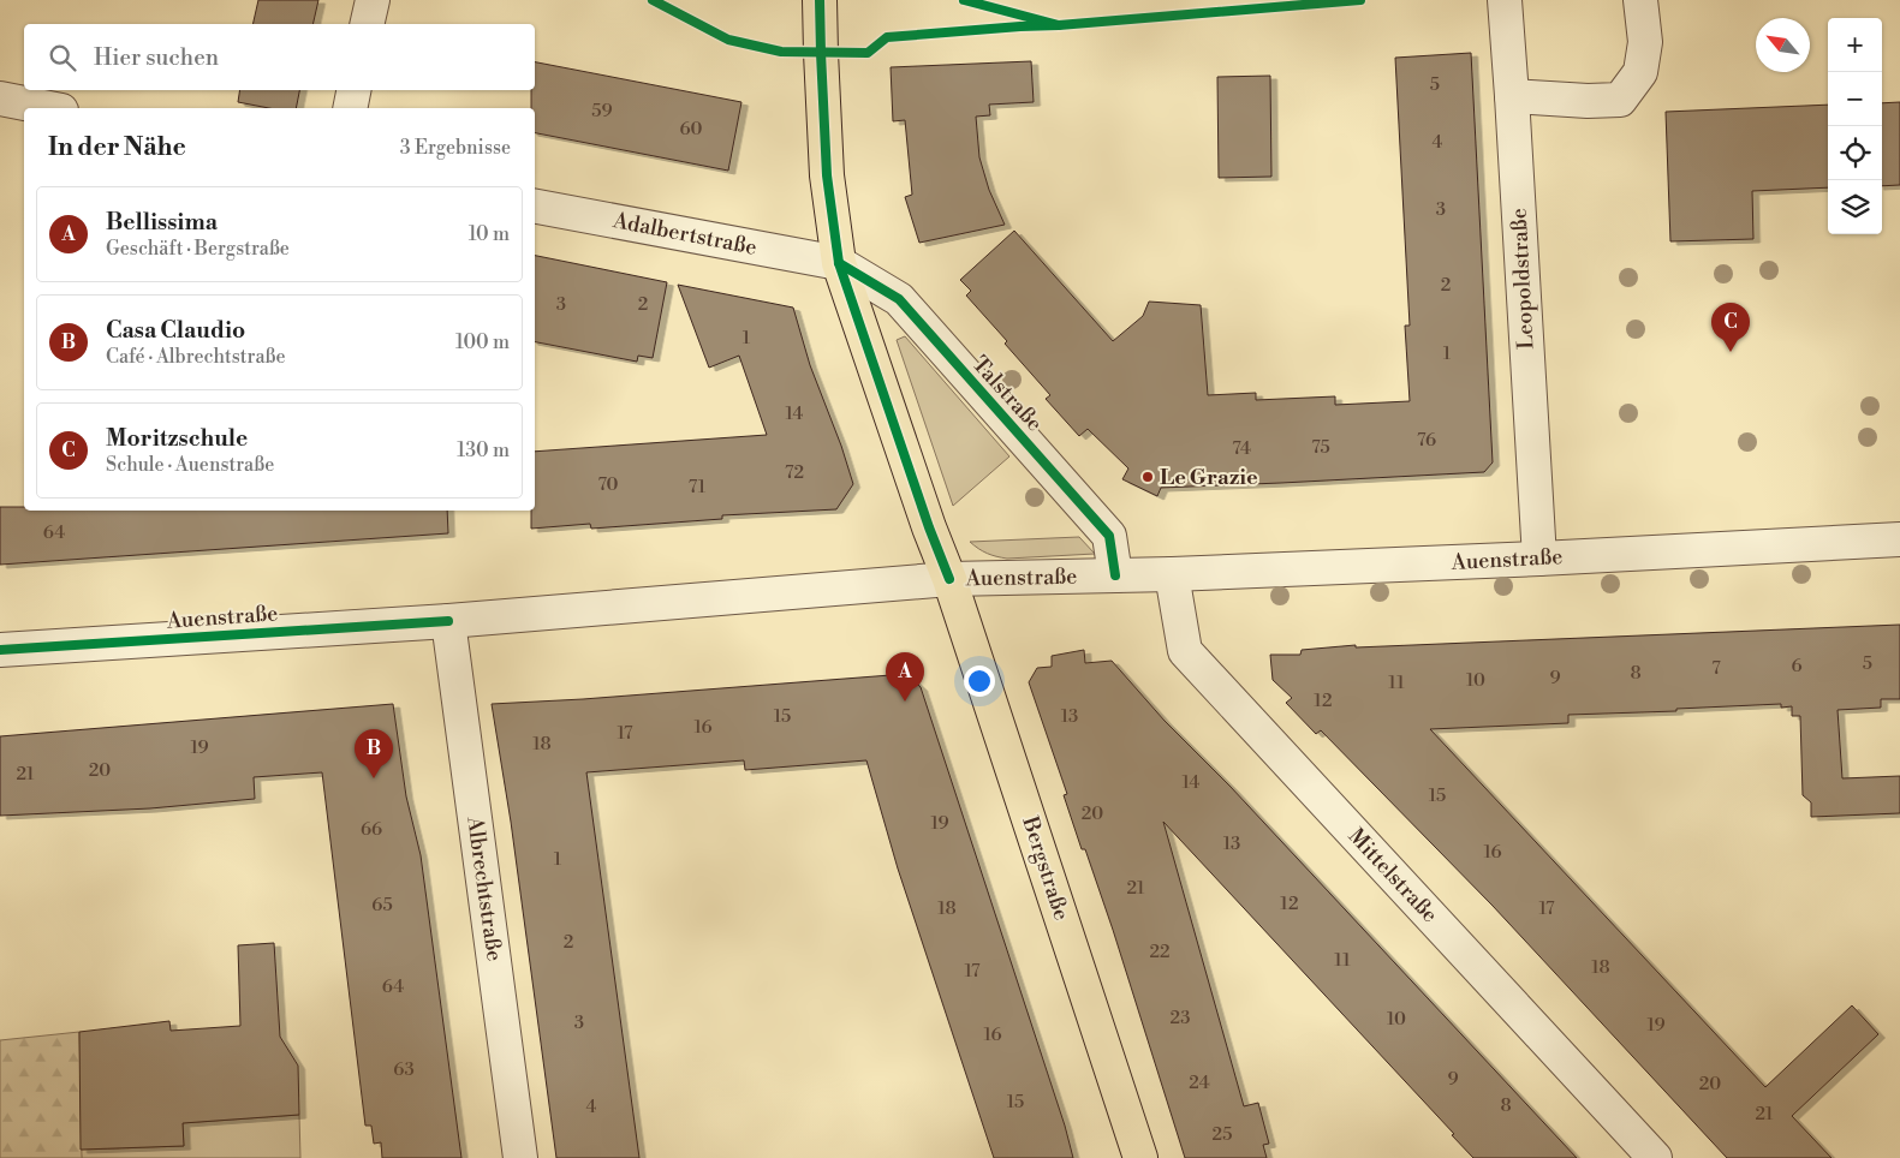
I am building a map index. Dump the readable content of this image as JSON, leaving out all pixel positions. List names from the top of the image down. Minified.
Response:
{"streets":{"main road":["Bergstraße"],"street":["Adalbertstraße","Leopoldstraße","Talstraße","Auenstraße","Mittelstraße","Albrechtstraße"]},"crossings":[["Adalbertstraße","Talstraße"],["Leopoldstraße","Auenstraße"],["Talstraße","Auenstraße"],["Auenstraße","Bergstraße"],["Auenstraße","Mittelstraße"],["Auenstraße","Albrechtstraße"]],"places":["Le Grazie"],"house_numbers":["5","59","60","4","3","2","3","2","1","1","14","76","75","74","72","70","71","64","5","6","7","8","9","10","11","12","15","13","16","17","18","19","20","21","14","15","20","19","66","13","16","1","21","12","65","18","17","2","22","11","18","17","64","23","10","3","19","16","63","9","24","20","15","8","4","21","25"],"north":"top left","page":{"map_buttons":["+","−"],"search":"Hier suchen","heading":["In der Nähe","3 Ergebnisse"],"list":[{"mark":"A","name":"Bellissima","note":"Geschäft · Bergstraße","value":"10 m"},{"mark":"B","name":"Casa Claudio","note":"Café · Albrechtstraße","value":"100 m"},{"mark":"C","name":"Moritzschule","note":"Schule · Auenstraße","value":"130 m"}],"pins":["C","A","B"]}}
